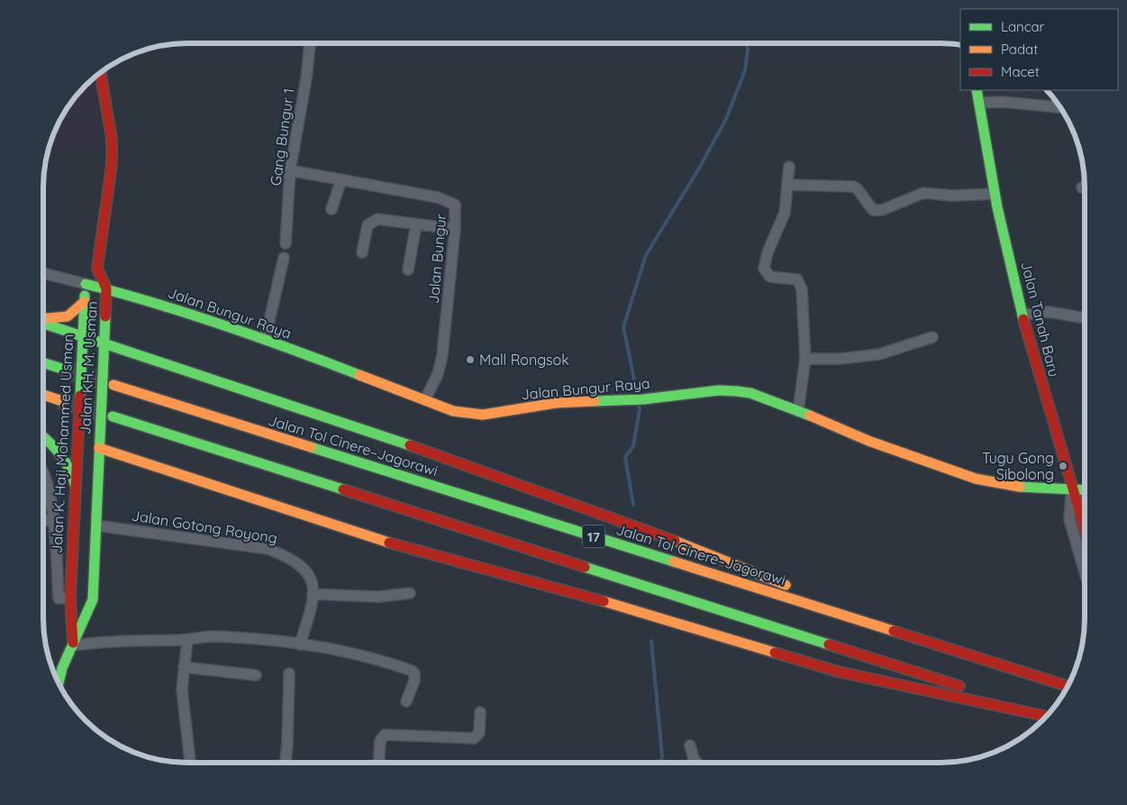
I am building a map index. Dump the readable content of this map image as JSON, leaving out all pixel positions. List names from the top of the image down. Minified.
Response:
{"streets":{"main road":["Jalan Bungur Raya","Jalan Tanah Baru","Jalan KH. M. Usman","Jalan K. Haji Mohammed Usman","Jalan Tol Cinere–Jagorawi","17"],"street":["Gang Bungur 1","Jalan Bungur","Jalan Gotong Royong"]},"crossings":[["Gang Bungur 1","Jalan Bungur"],["Jalan Bungur","Jalan Bungur Raya"],["Jalan Bungur Raya","Jalan Tanah Baru"],["Jalan Bungur Raya","Jalan KH. M. Usman"],["Jalan Bungur Raya","Jalan K. Haji Mohammed Usman"],["Jalan KH. M. Usman","Jalan K. Haji Mohammed Usman"],["Jalan K. Haji Mohammed Usman","Jalan Gotong Royong"]],"places":["Mall Rongsok","Tugu Gong Sibolong"],"legend":["Lancar","Padat","Macet"]}
